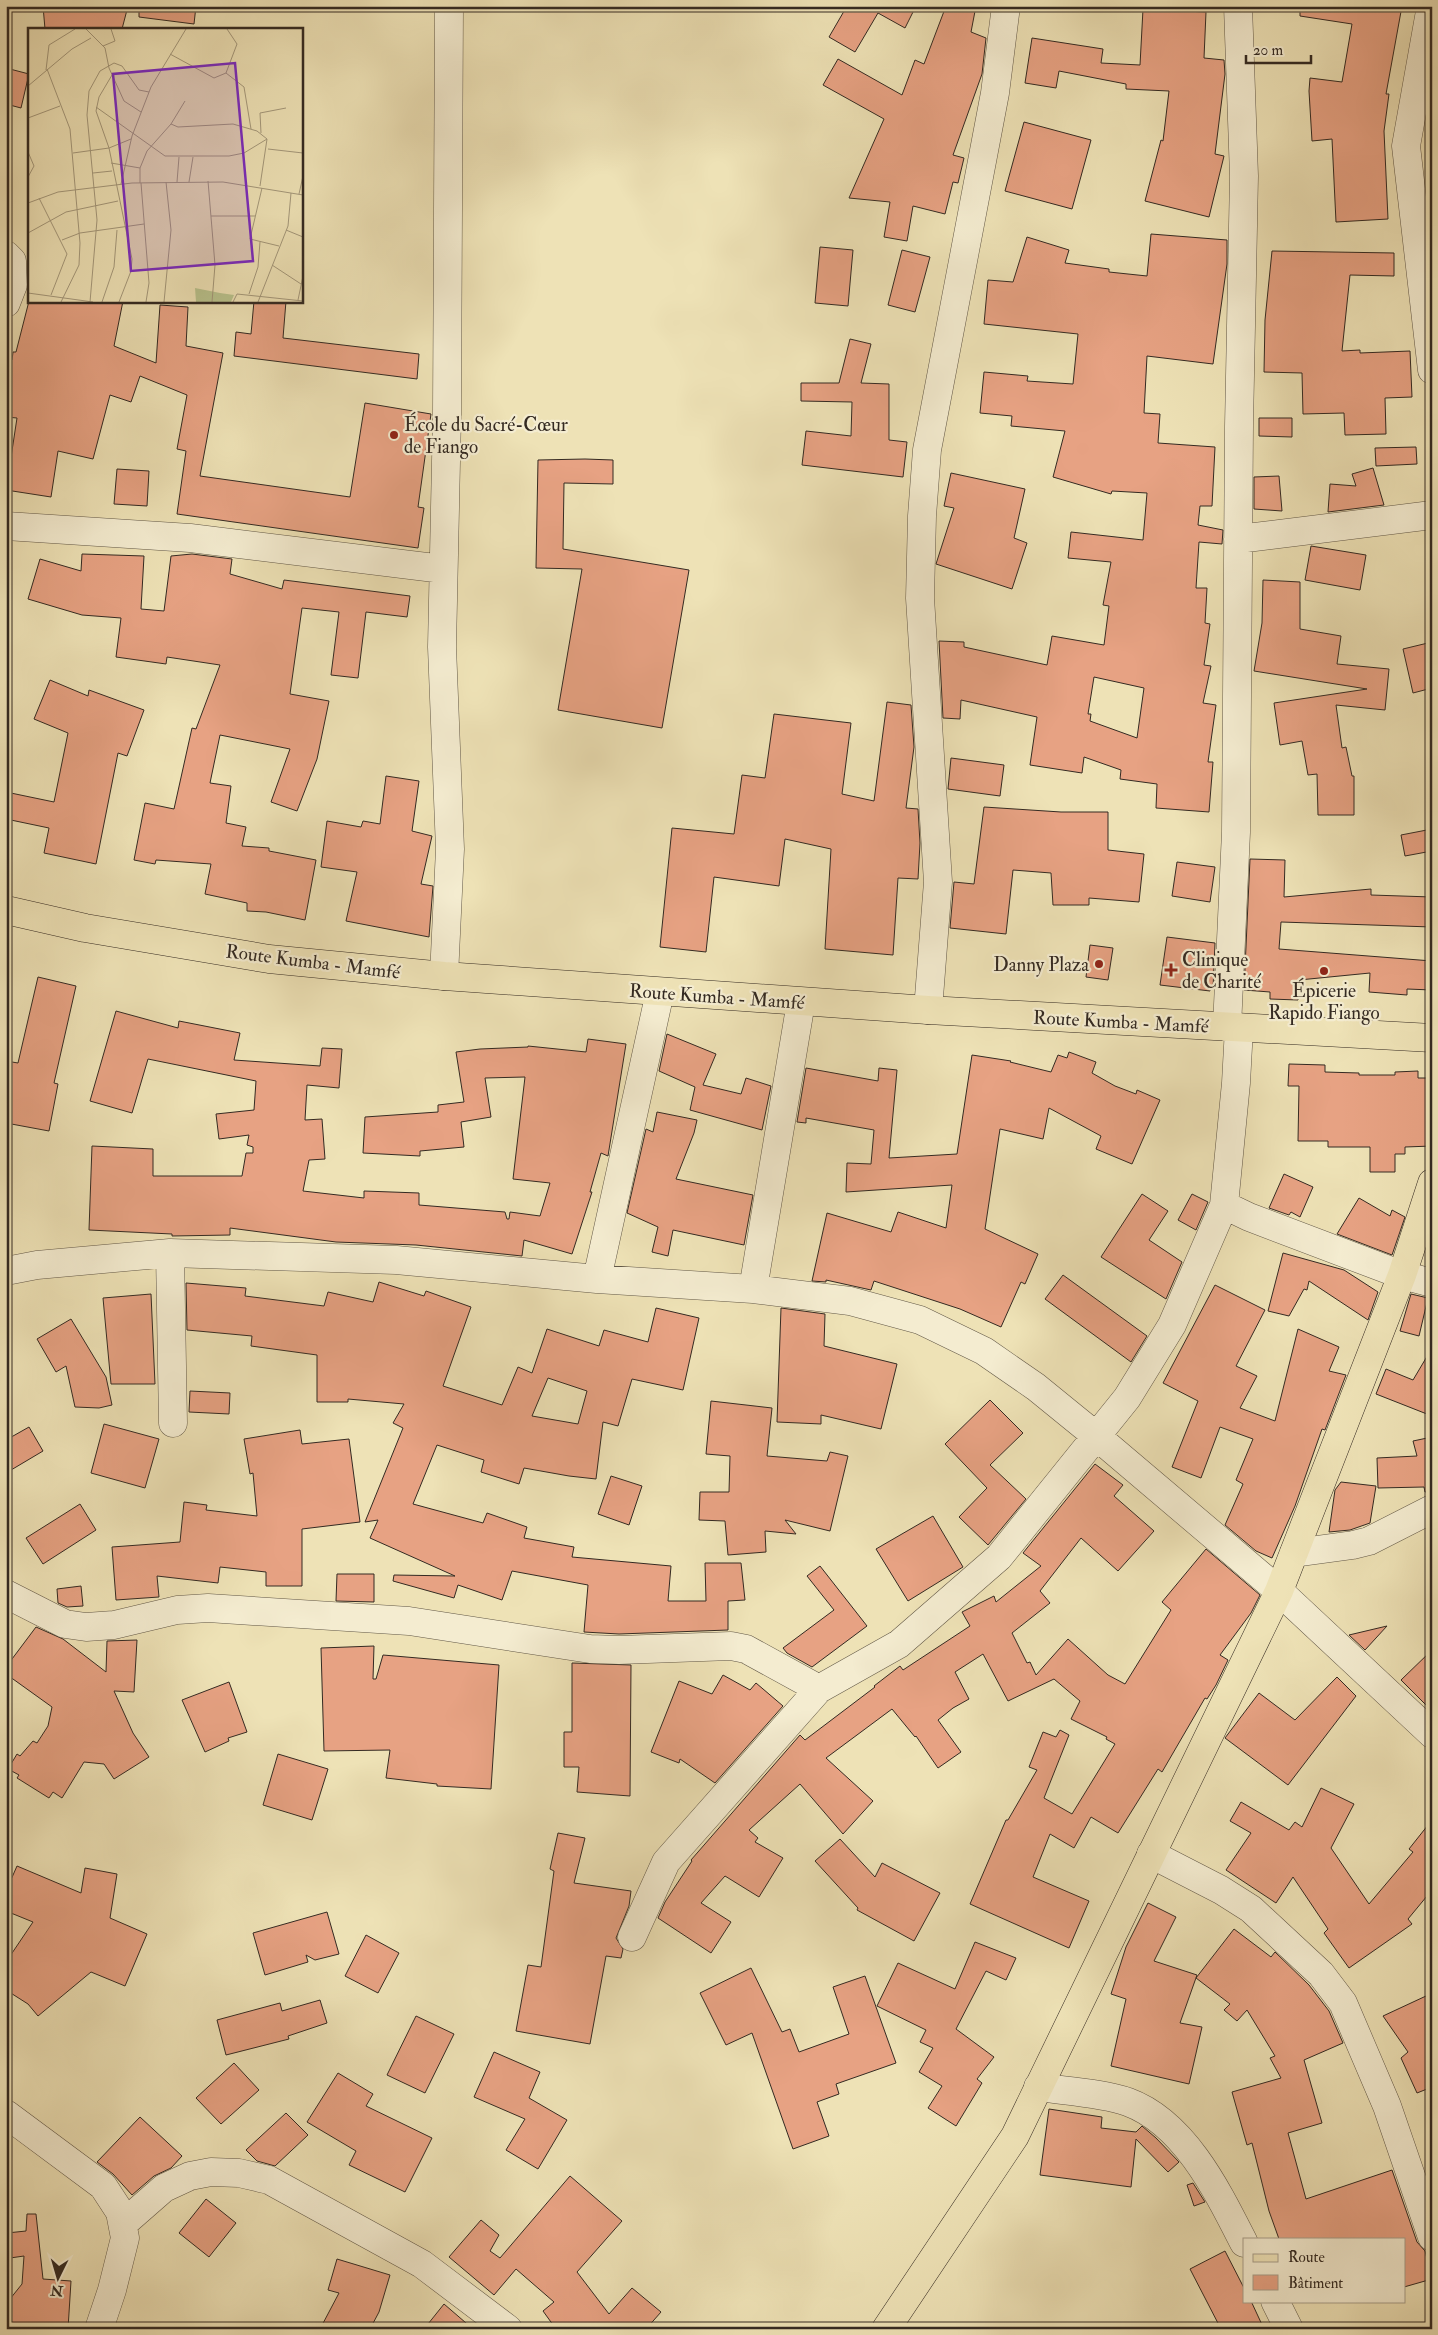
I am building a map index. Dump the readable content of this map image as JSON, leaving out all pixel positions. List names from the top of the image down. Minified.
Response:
{"streets":{"main road":["Route Kumba - Mamfé"]},"places":{"other":["École du Sacré-Cœur de Fiango","Danny Plaza","Épicerie Rapido Fiango"],"health":["Clinique de Charité"]},"legend":["Route","Bâtiment"],"scale_bar":"20 m","north":"bottom"}
